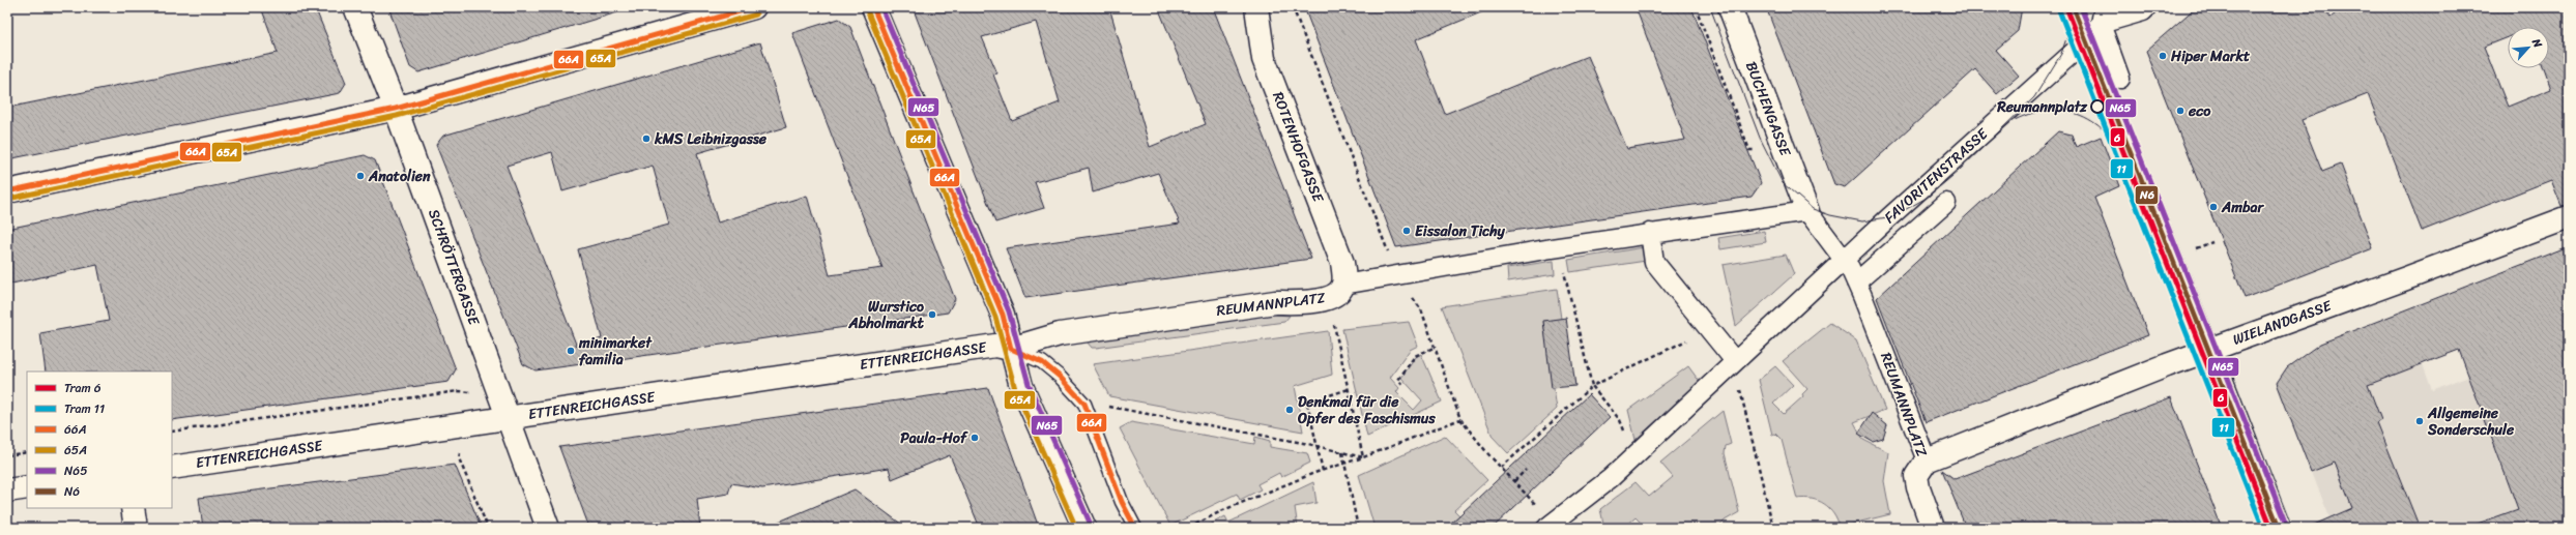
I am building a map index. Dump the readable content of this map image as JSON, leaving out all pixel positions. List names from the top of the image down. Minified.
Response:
{"streets":{"street":["BUCHENGASSE","ROTENHOFGASSE","FAVORITENSTRASSE","SCHRÖTTERGASSE","REUMANNPLATZ","WIELANDGASSE","ETTENREICHGASSE"]},"crossings":[["BUCHENGASSE","REUMANNPLATZ"],["ROTENHOFGASSE","REUMANNPLATZ"],["FAVORITENSTRASSE","REUMANNPLATZ"],["SCHRÖTTERGASSE","ETTENREICHGASSE"],["REUMANNPLATZ","WIELANDGASSE"],["REUMANNPLATZ","ETTENREICHGASSE"]],"places":["Hiper Markt","Reumannplatz","eco","kMS Leibnizgasse","Anatolien","Ambar","Eissalon Tichy","Wurstico Abholmarkt","minimarket familia","Denkmal für die Opfer des Faschismus","Allgemeine Sonderschule","Paula-Hof"],"lines":["tram line 6","transit line 66A","transit line N65","transit line N6","tram line 11","transit line 65A"],"legend":["Tram 6","Tram 11","66A","65A","N65","N6"],"north":"top right"}
